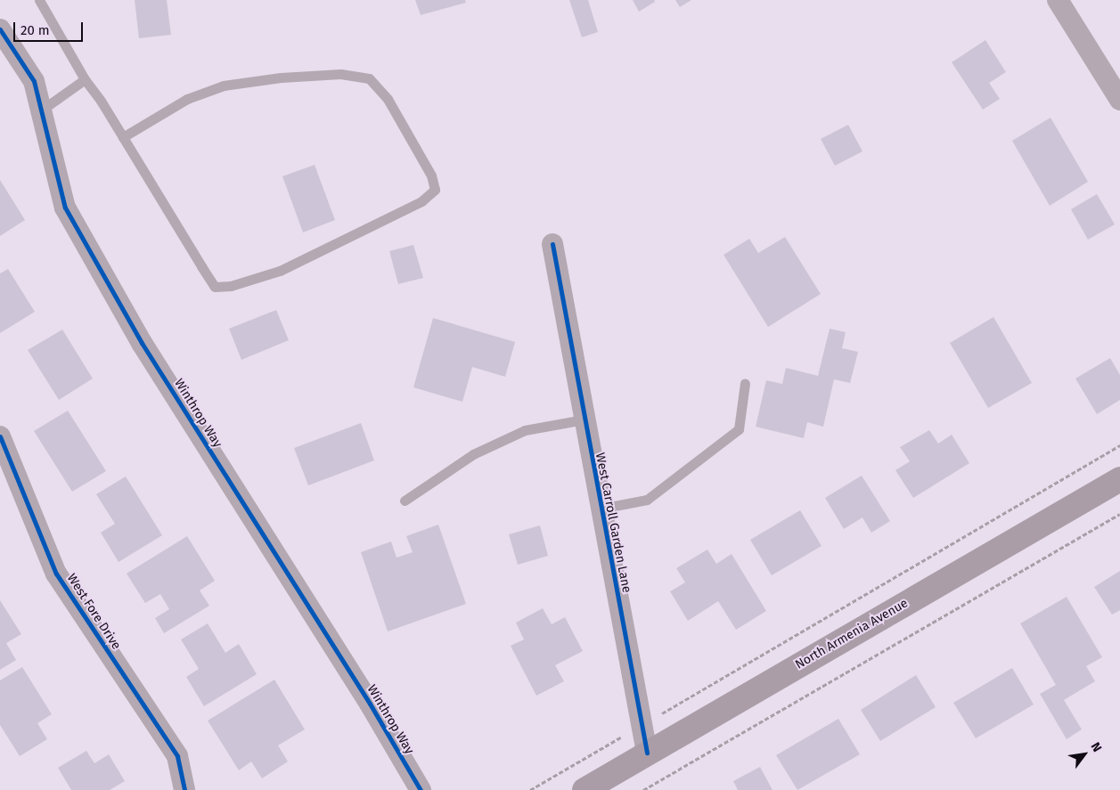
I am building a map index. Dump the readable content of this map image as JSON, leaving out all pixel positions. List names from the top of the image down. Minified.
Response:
{"streets":{"main road":["North Armenia Avenue"],"street":["Winthrop Way","West Carroll Garden Lane","West Fore Drive"]},"crossings":[["West Carroll Garden Lane","North Armenia Avenue"]],"scale_bar":"20 m","north":"top right"}
